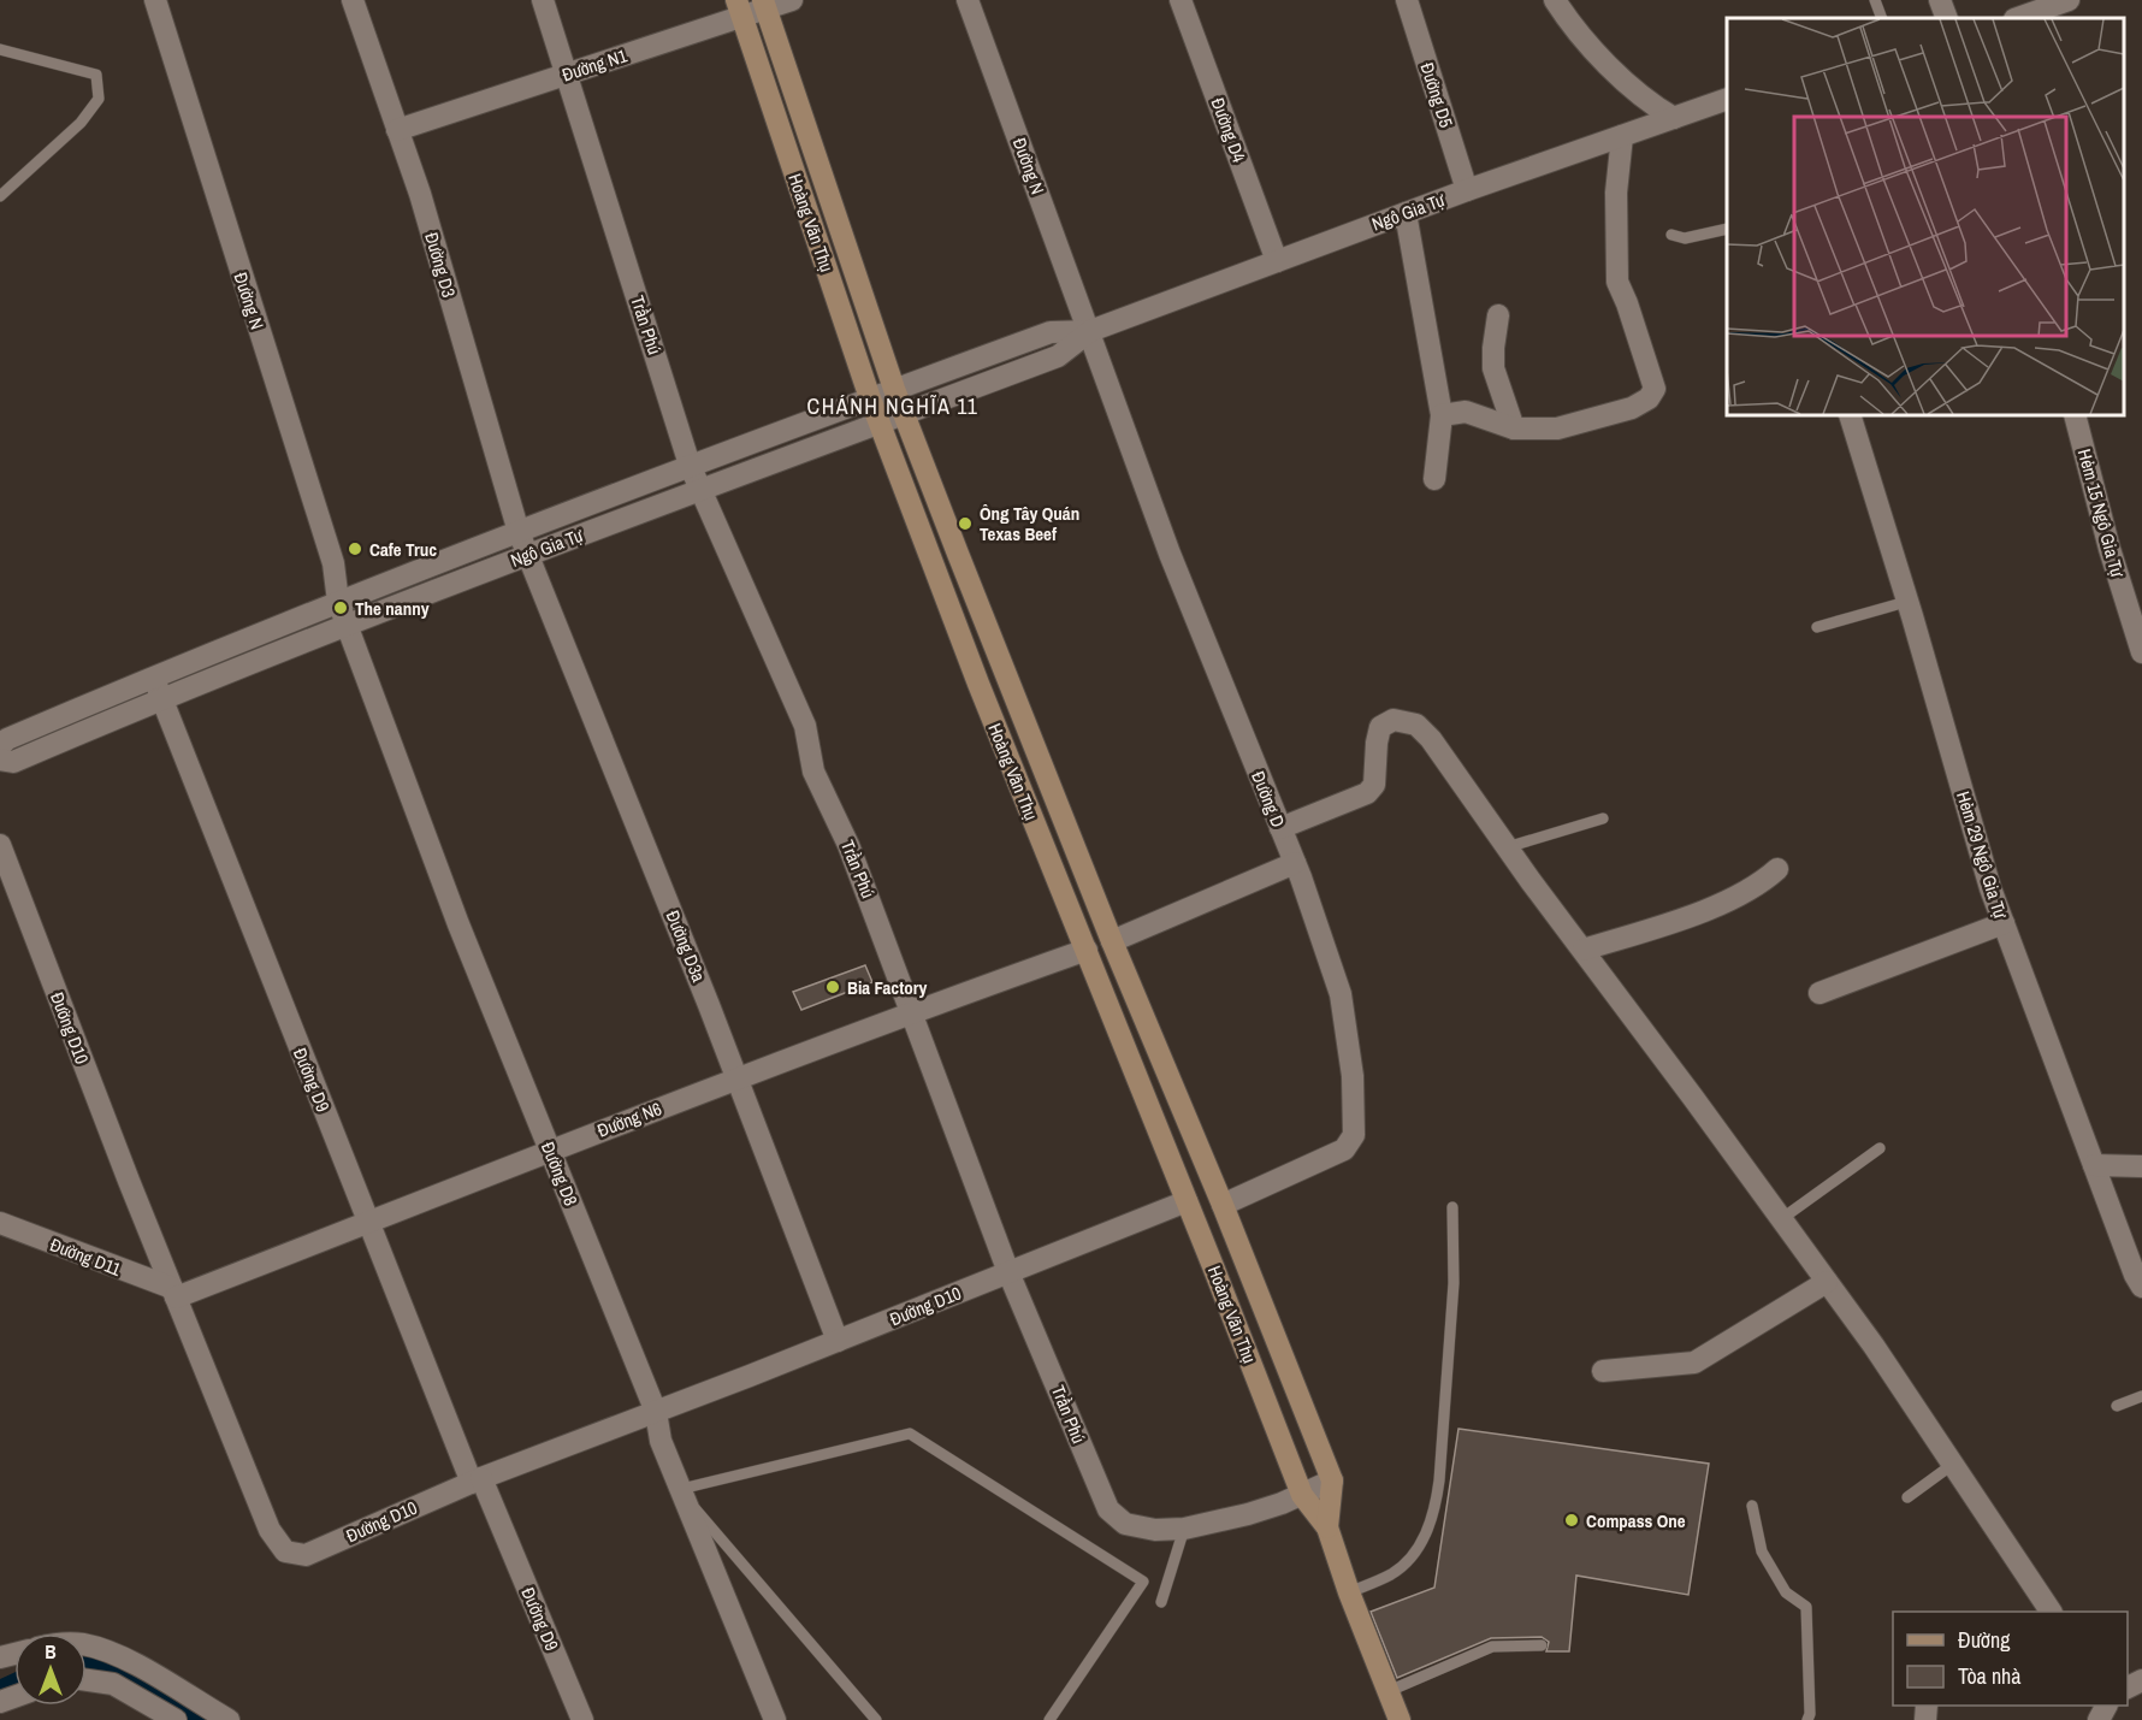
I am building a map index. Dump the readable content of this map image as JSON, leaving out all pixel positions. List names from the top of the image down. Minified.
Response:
{"streets":{"street":["Đường N1","Đường D5","Đường D4","Đường N","Ngô Gia Tự","Hoàng Văn Thụ","Đường D3","Trần Phú","Hẻm 15 Ngô Gia Tự","Đường D","Hẻm 29 Ngô Gia Tự","Đường D3a","Đường D10","Đường D9","Đường N6","Đường D8","Đường D11"]},"crossings":[["Đường N1","Hoàng Văn Thụ"],["Đường N1","Đường D3"],["Đường N1","Trần Phú"],["Đường D5","Ngô Gia Tự"],["Đường D4","Ngô Gia Tự"],["Đường N","Ngô Gia Tự"],["Đường N","Đường D"],["Đường N","Đường D8"],["Ngô Gia Tự","Hoàng Văn Thụ"],["Ngô Gia Tự","Đường D3"],["Ngô Gia Tự","Trần Phú"],["Ngô Gia Tự","Đường D"],["Ngô Gia Tự","Đường D3a"],["Ngô Gia Tự","Đường D9"],["Ngô Gia Tự","Đường D8"],["Hoàng Văn Thụ","Trần Phú"],["Hoàng Văn Thụ","Đường D"],["Hoàng Văn Thụ","Đường D10"],["Hoàng Văn Thụ","Đường N6"],["Đường D3","Đường D3a"],["Trần Phú","Đường D10"],["Trần Phú","Đường N6"],["Đường D3a","Đường D10"],["Đường D3a","Đường N6"],["Đường D10","Đường D9"],["Đường D10","Đường N6"],["Đường D10","Đường D8"],["Đường D10","Đường D11"],["Đường D9","Đường N6"],["Đường N6","Đường D8"],["Đường N6","Đường D11"]],"districts":["CHÁNH NGHĨA 11"],"places":["Ông Tây Quán Texas Beef","Cafe Truc","The nanny","Bia Factory","Compass One"],"legend":["Đường","Tòa nhà"],"north":"top"}
